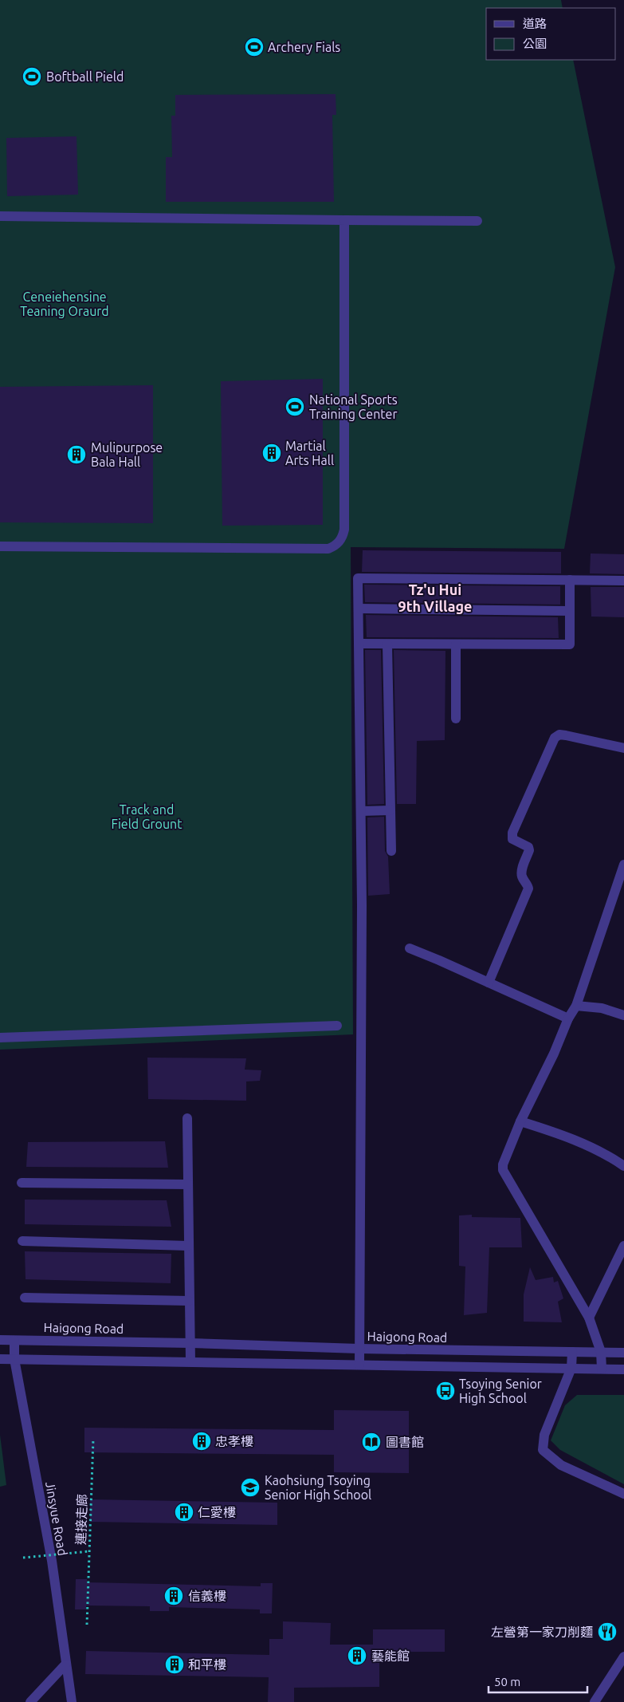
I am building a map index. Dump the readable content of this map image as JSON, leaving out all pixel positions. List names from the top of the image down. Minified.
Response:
{"streets":{"street":["Haigong Road","Jinsyue Road"],"path":["連接走廊"]},"crossings":[["Haigong Road","Jinsyue Road"]],"districts":["Tz'u Hui 9th Village"],"parks":["Ceneiehensine Teaning Oraurd","Track and Field Grount"],"places":{"sports":["Archery Fials","Boftball Pield","National Sports Training Center"],"building":["Martial Arts Hall","Mulipurpose Bala Hall","忠孝樓","仁愛樓","信義樓","藝能館","和平樓"],"bus stop":["Tsoying Senior High School"],"library":["圖書館"],"school or university":["Kaohsiung Tsoying Senior High School"],"restaurant":["左營第一家刀削麵"]},"legend":["道路","公園"],"scale_bar":"50 m"}
